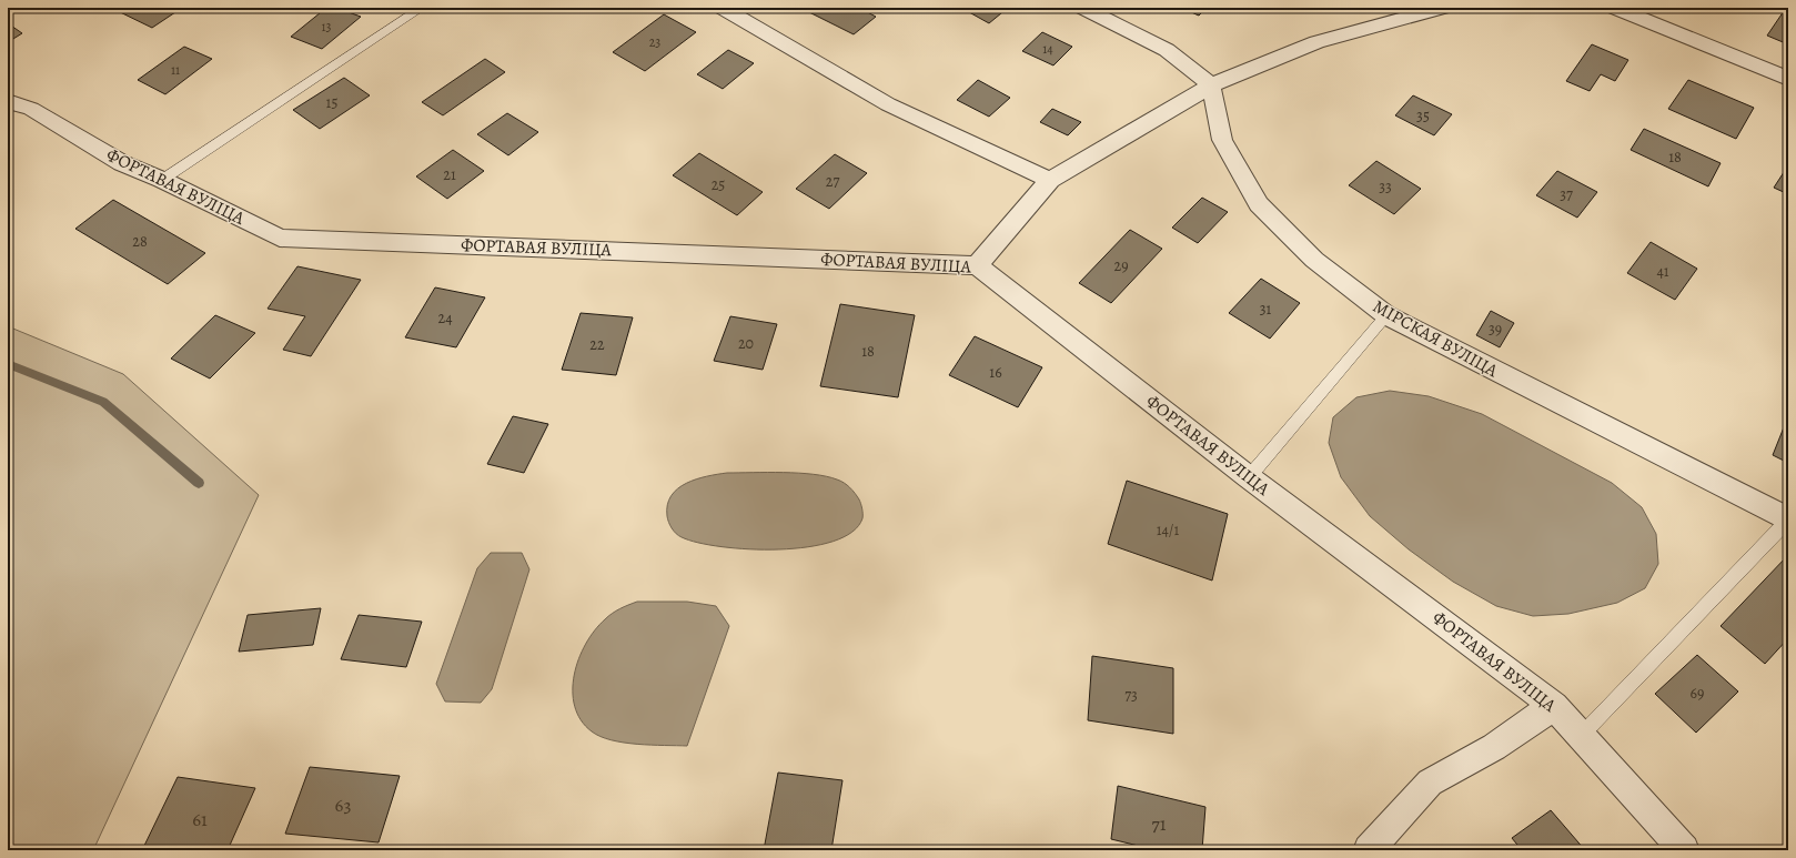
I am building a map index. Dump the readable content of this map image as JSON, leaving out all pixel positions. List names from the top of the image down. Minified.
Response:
{"streets":{"street":["ФОРТАВАЯ ВУЛІЦА","МІРСКАЯ ВУЛІЦА"]},"house_numbers":["13","23","14","11","15","35","18","21","27","25","33","37","28","29","41","31","24","39","20","22","18","16","14/1","69","73","63","61","71"]}
